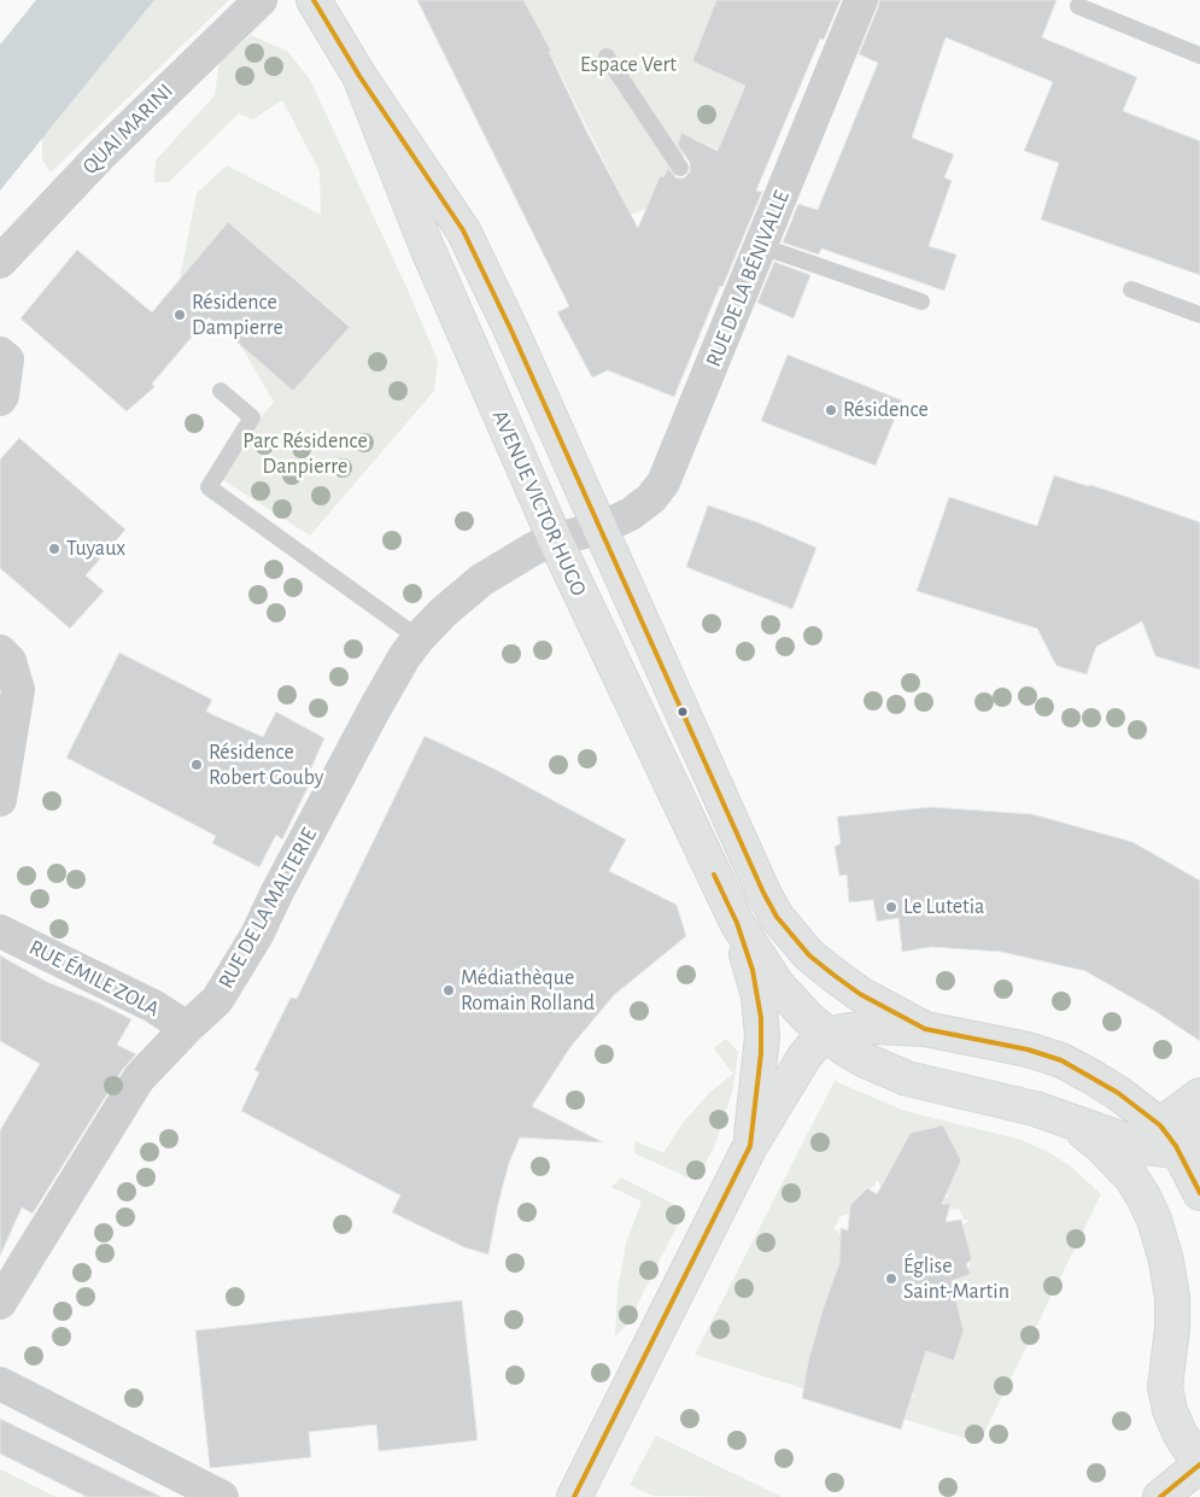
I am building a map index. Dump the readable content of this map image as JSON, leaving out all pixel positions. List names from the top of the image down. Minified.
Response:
{"streets":{"street":["QUAI MARINI","RUE DE LA BÉNIVALLE","AVENUE VICTOR HUGO","RUE DE LA MALTERIE","RUE ÉMILE ZOLA"]},"crossings":[["RUE DE LA BÉNIVALLE","AVENUE VICTOR HUGO"],["RUE DE LA BÉNIVALLE","RUE DE LA MALTERIE"],["AVENUE VICTOR HUGO","RUE DE LA MALTERIE"],["RUE DE LA MALTERIE","RUE ÉMILE ZOLA"]],"parks":["Espace Vert","Parc Résidence Danpierre"],"places":["Résidence Dampierre","Résidence","Tuyaux","Résidence Robert Gouby","Le Lutetia","Médiathèque Romain Rolland","Église Saint-Martin"]}
